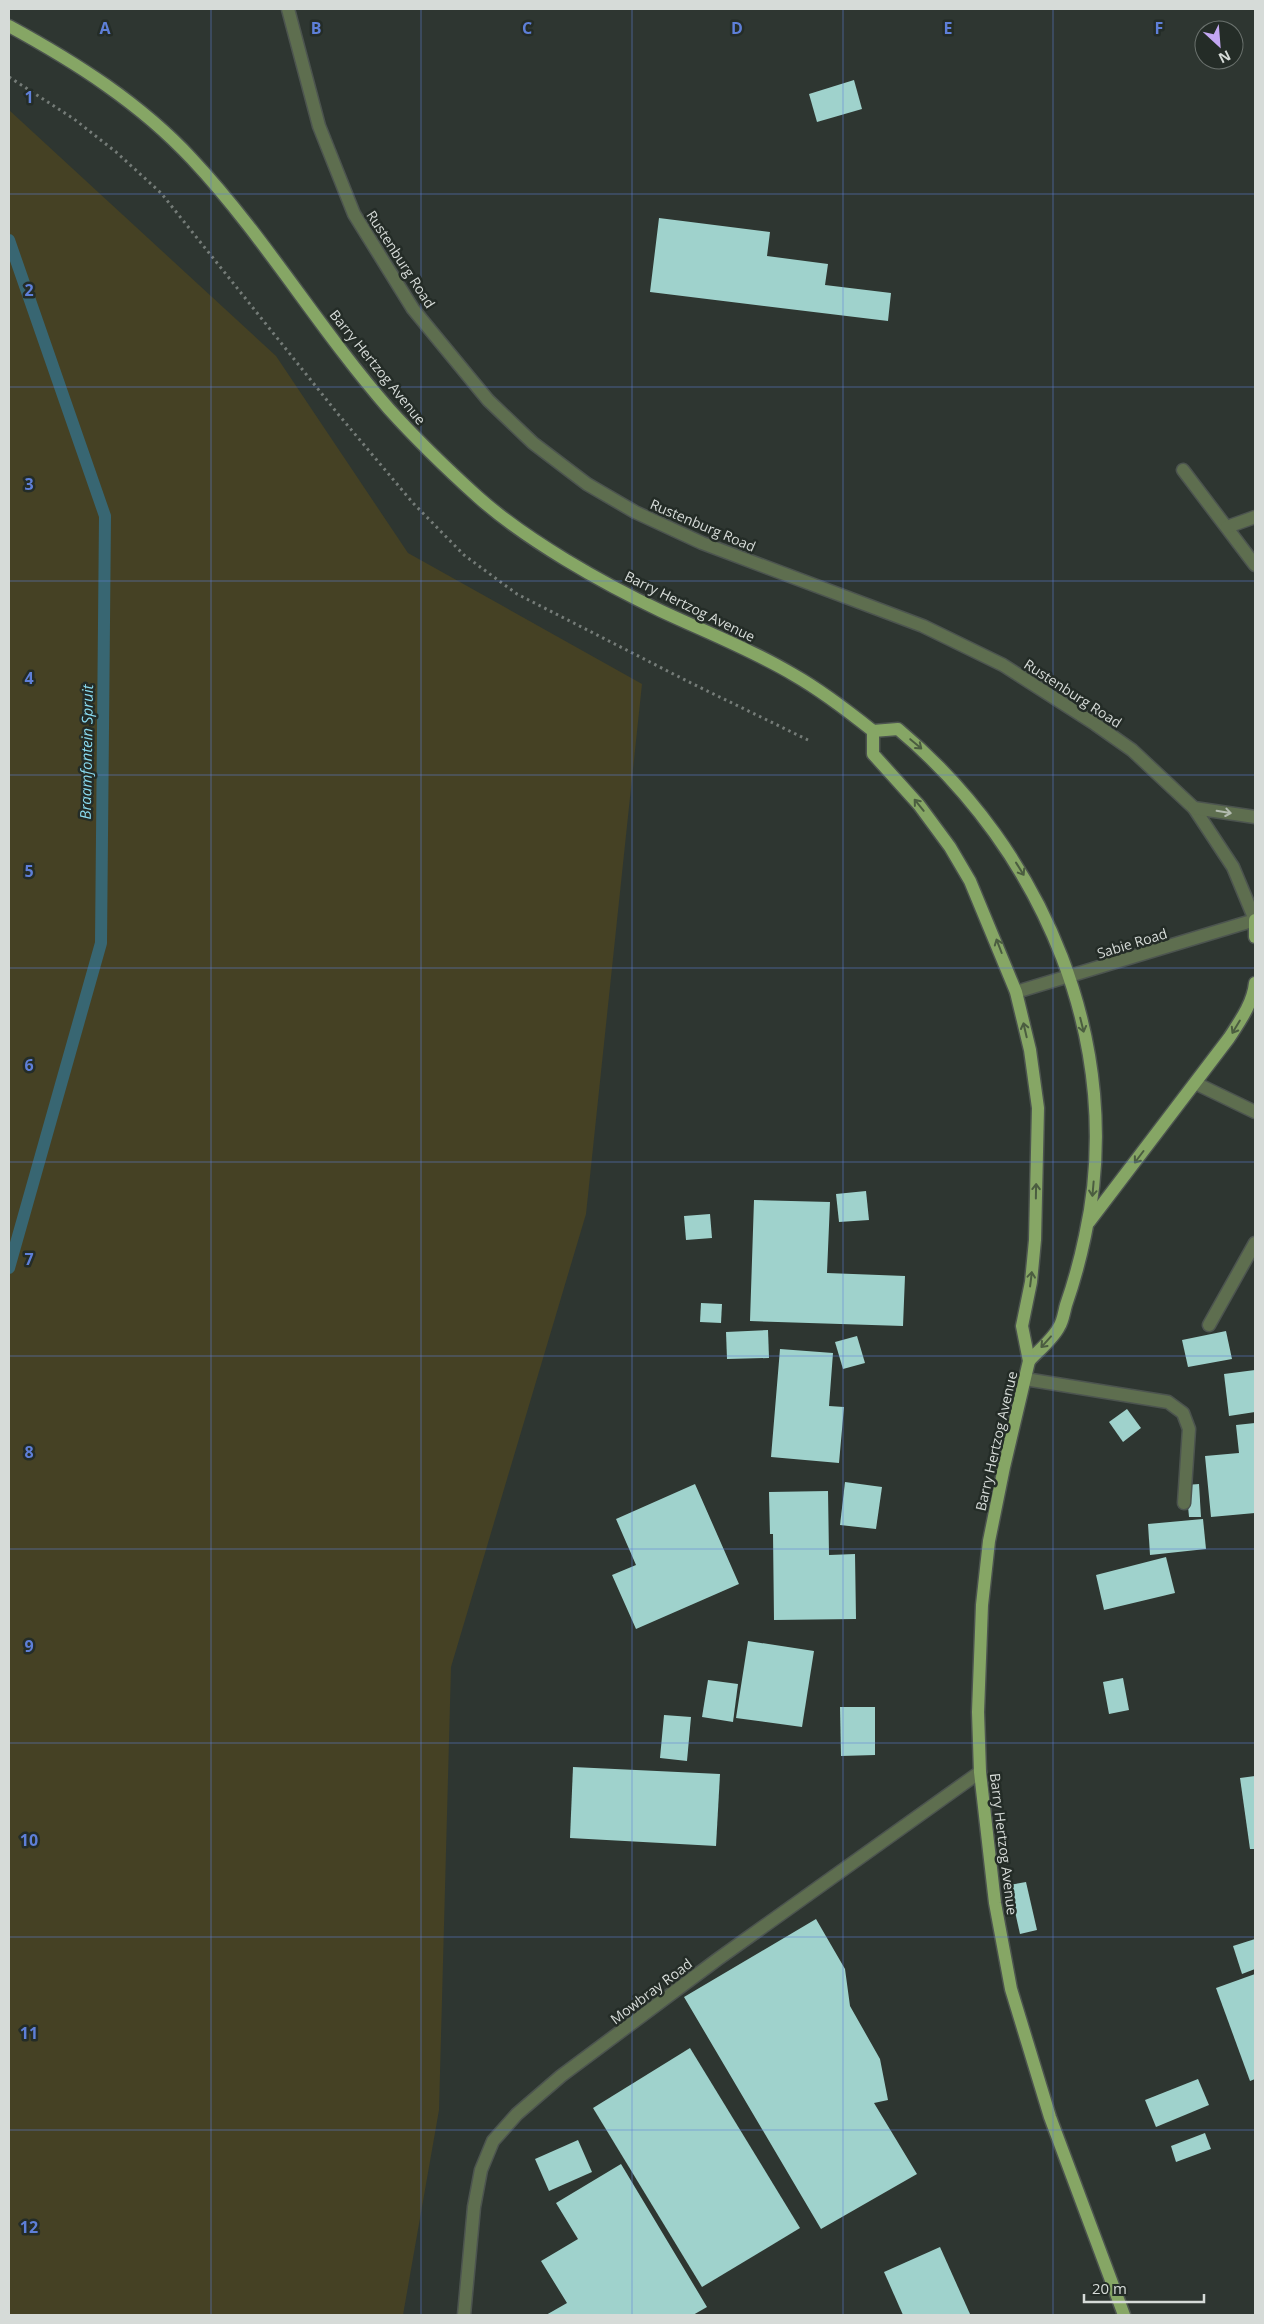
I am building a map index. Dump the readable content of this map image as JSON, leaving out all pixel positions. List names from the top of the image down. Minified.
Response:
{"streets":{"main road":["Barry Hertzog Avenue"],"street":["Rustenburg Road","Sabie Road","Mowbray Road"]},"crossings":[["Rustenburg Road","Sabie Road"],["Barry Hertzog Avenue","Sabie Road"],["Barry Hertzog Avenue","Mowbray Road"]],"water":["Braamfontein Spruit"],"scale_bar":"20 m","north":"bottom right","grid":{"columns":["A","B","C","D","E","F"],"rows":["1","2","3","4","5","6","7","8","9","10","11","12"]}}
